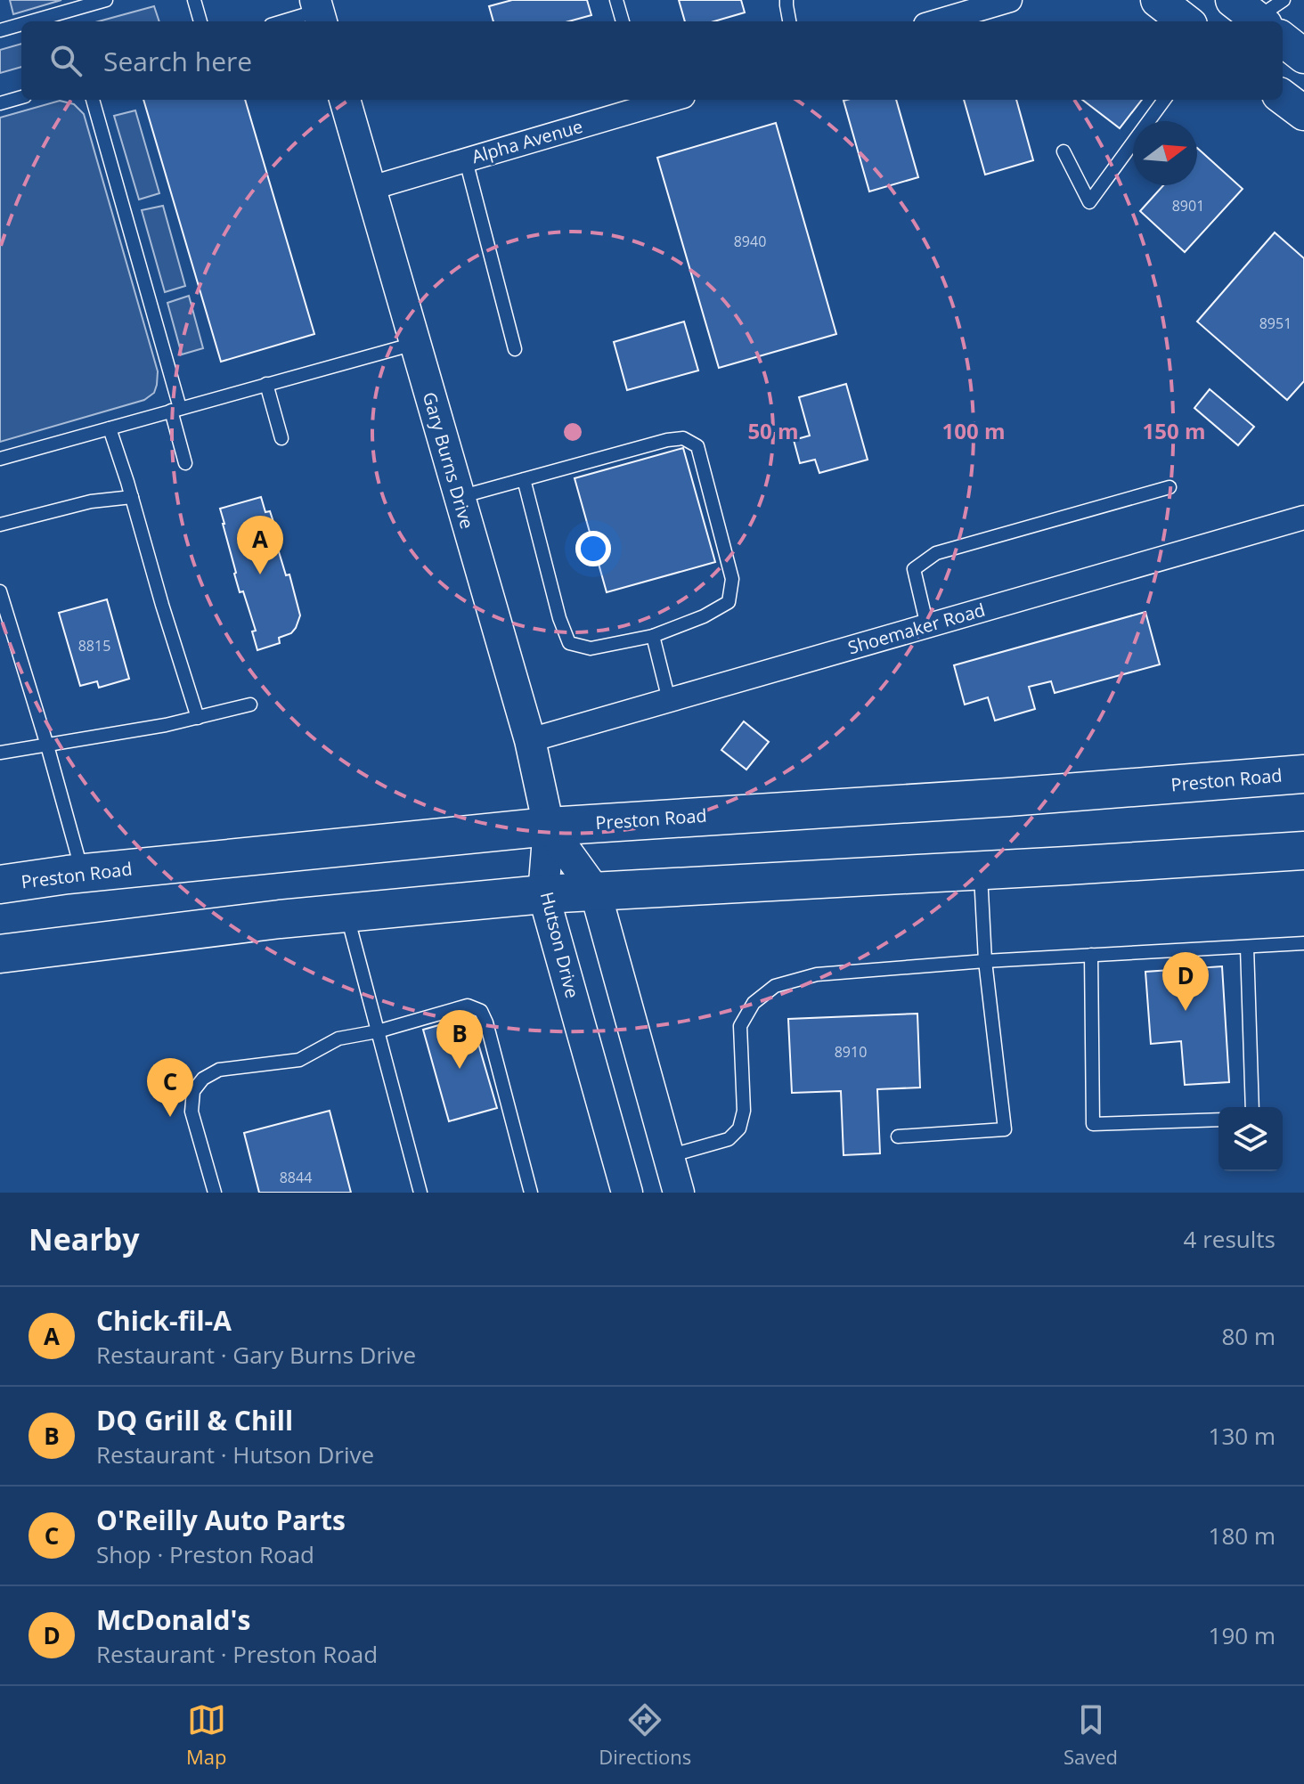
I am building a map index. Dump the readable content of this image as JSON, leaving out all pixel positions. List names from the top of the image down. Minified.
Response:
{"streets":{"main road":["Preston Road"],"street":["Alpha Avenue","Gary Burns Drive","Shoemaker Road","Hutson Drive"]},"crossings":[["Alpha Avenue","Gary Burns Drive"],["Gary Burns Drive","Shoemaker Road"],["Gary Burns Drive","Preston Road"],["Gary Burns Drive","Hutson Drive"],["Preston Road","Hutson Drive"]],"house_numbers":["8901","8940","8951","8815","8910","8844"],"north":"right","page":{"search":"Search here","pins":["A","D","B","C"],"heading":["Nearby","4 results"],"list":[{"mark":"A","name":"Chick-fil-A","note":"Restaurant · Gary Burns Drive","value":"80 m"},{"mark":"B","name":"DQ Grill & Chill","note":"Restaurant · Hutson Drive","value":"130 m"},{"mark":"C","name":"O'Reilly Auto Parts","note":"Shop · Preston Road","value":"180 m"},{"mark":"D","name":"McDonald's","note":"Restaurant · Preston Road","value":"190 m"}],"nav":["Map","Directions","Saved"]},"rings":["50 m","100 m","150 m"]}
